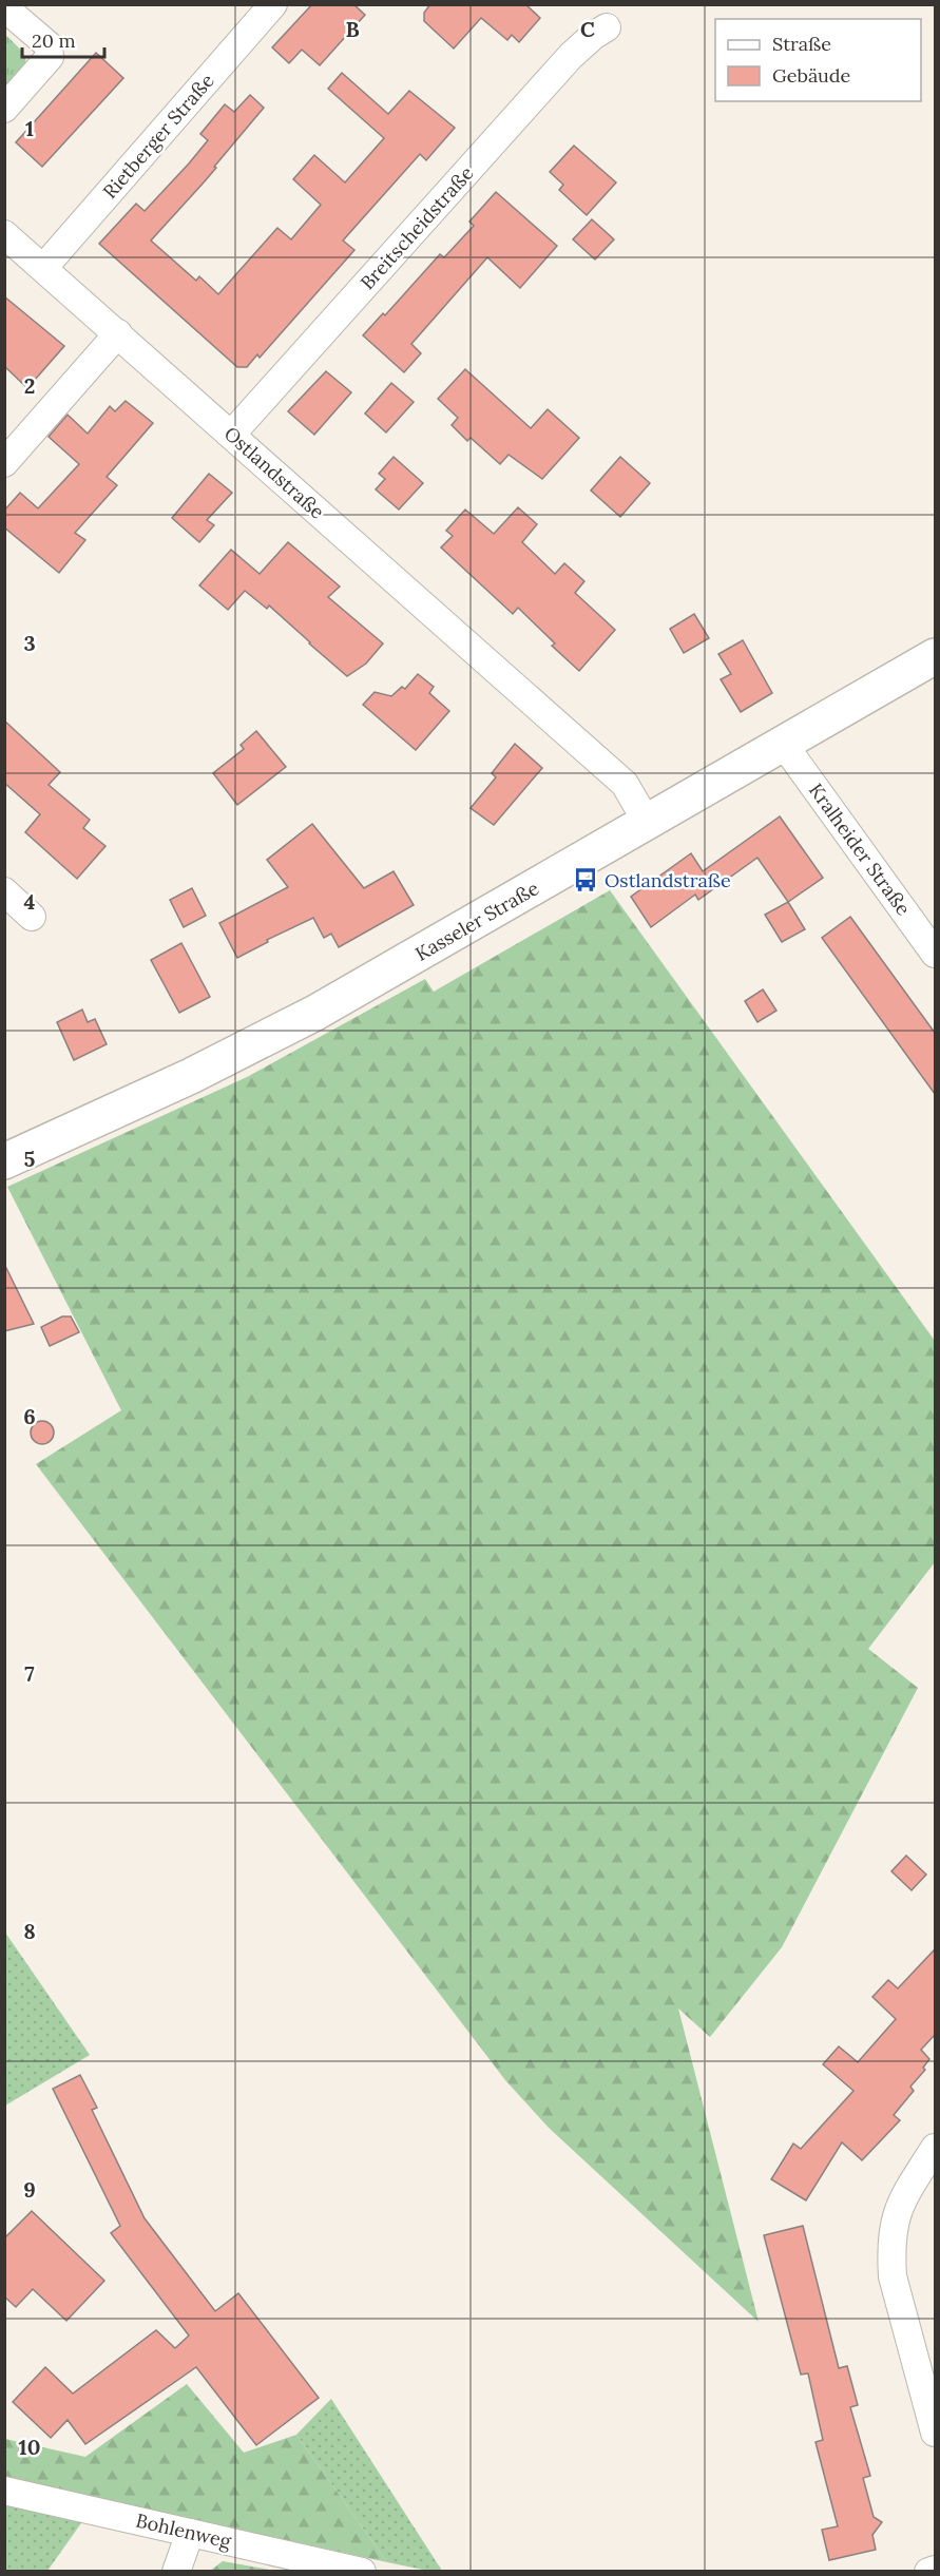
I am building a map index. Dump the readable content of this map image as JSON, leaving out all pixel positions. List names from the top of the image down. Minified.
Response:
{"streets":{"street":["Rietberger Straße","Breitscheidstraße","Ostlandstraße","Kralheider Straße","Kasseler Straße","Bohlenweg"]},"crossings":[["Rietberger Straße","Ostlandstraße"],["Breitscheidstraße","Ostlandstraße"],["Ostlandstraße","Kasseler Straße"],["Kralheider Straße","Kasseler Straße"]],"places":{"bus stop":["Ostlandstraße"]},"legend":["Straße","Gebäude"],"scale_bar":"20 m","grid":{"columns":["B","C"],"rows":["1","2","3","4","5","6","7","8","9","10"]}}
